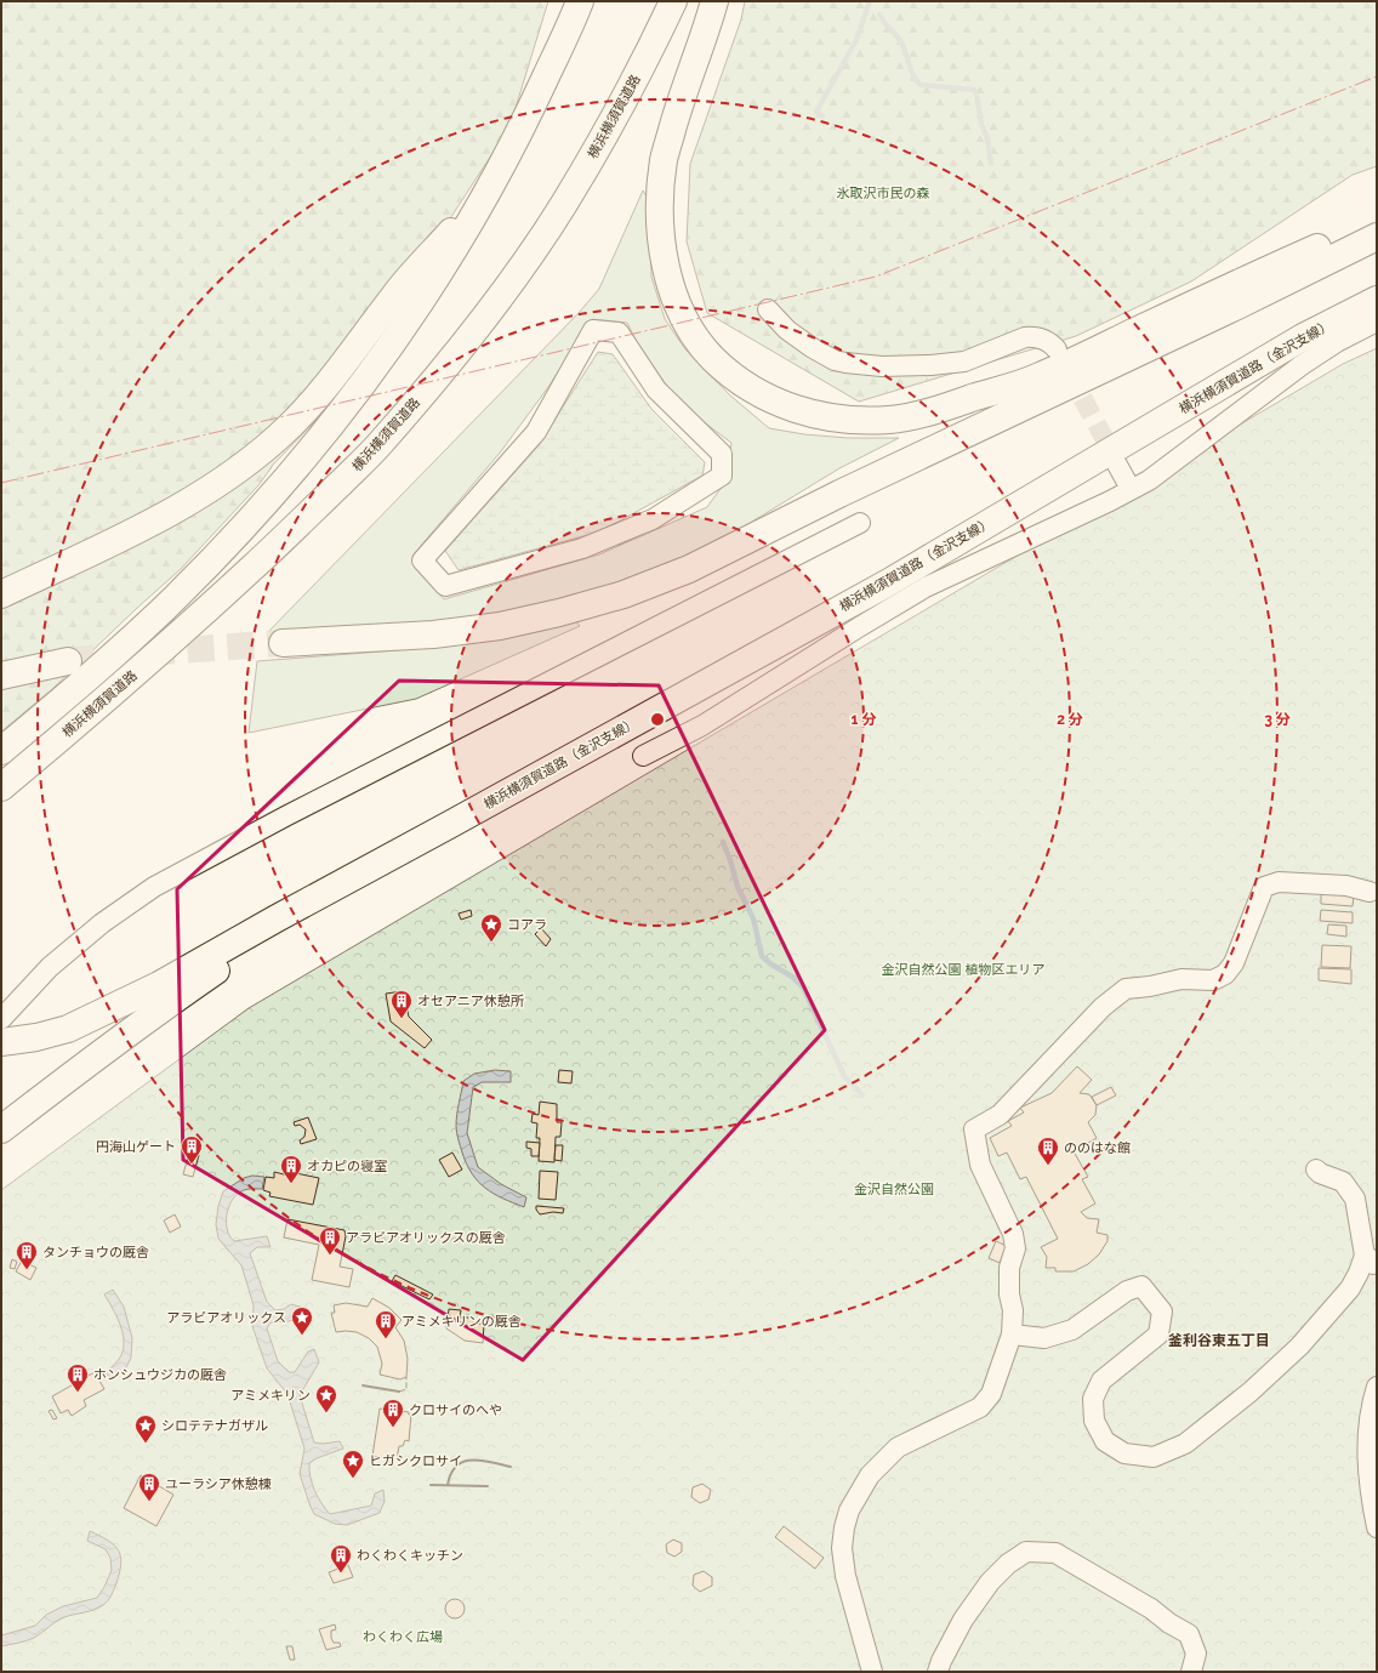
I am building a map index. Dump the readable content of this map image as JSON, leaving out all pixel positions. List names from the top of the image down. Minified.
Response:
{"streets":{"highway":["横浜横須賀道路","横浜横須賀道路（金沢支線）"]},"districts":["釜利谷東五丁目"],"parks":["氷取沢市民の森","金沢自然公園 植物区エリア","金沢自然公園","わくわく広場"],"places":{"place":["コアラ","アラビアオリックス","アミメキリン","シロテテナガザル","ヒガシクロサイ"],"building":["オセアニア休憩所","円海山ゲート","ののはな館","オカピの寝室","アラビアオリックスの厩舎","タンチョウの厩舎","アミメキリンの厩舎","ホンシュウジカの厩舎","クロサイのへや","ユーラシア休憩棟","わくわくキッチン"]},"rings":["1 分","2 分","3 分"]}
